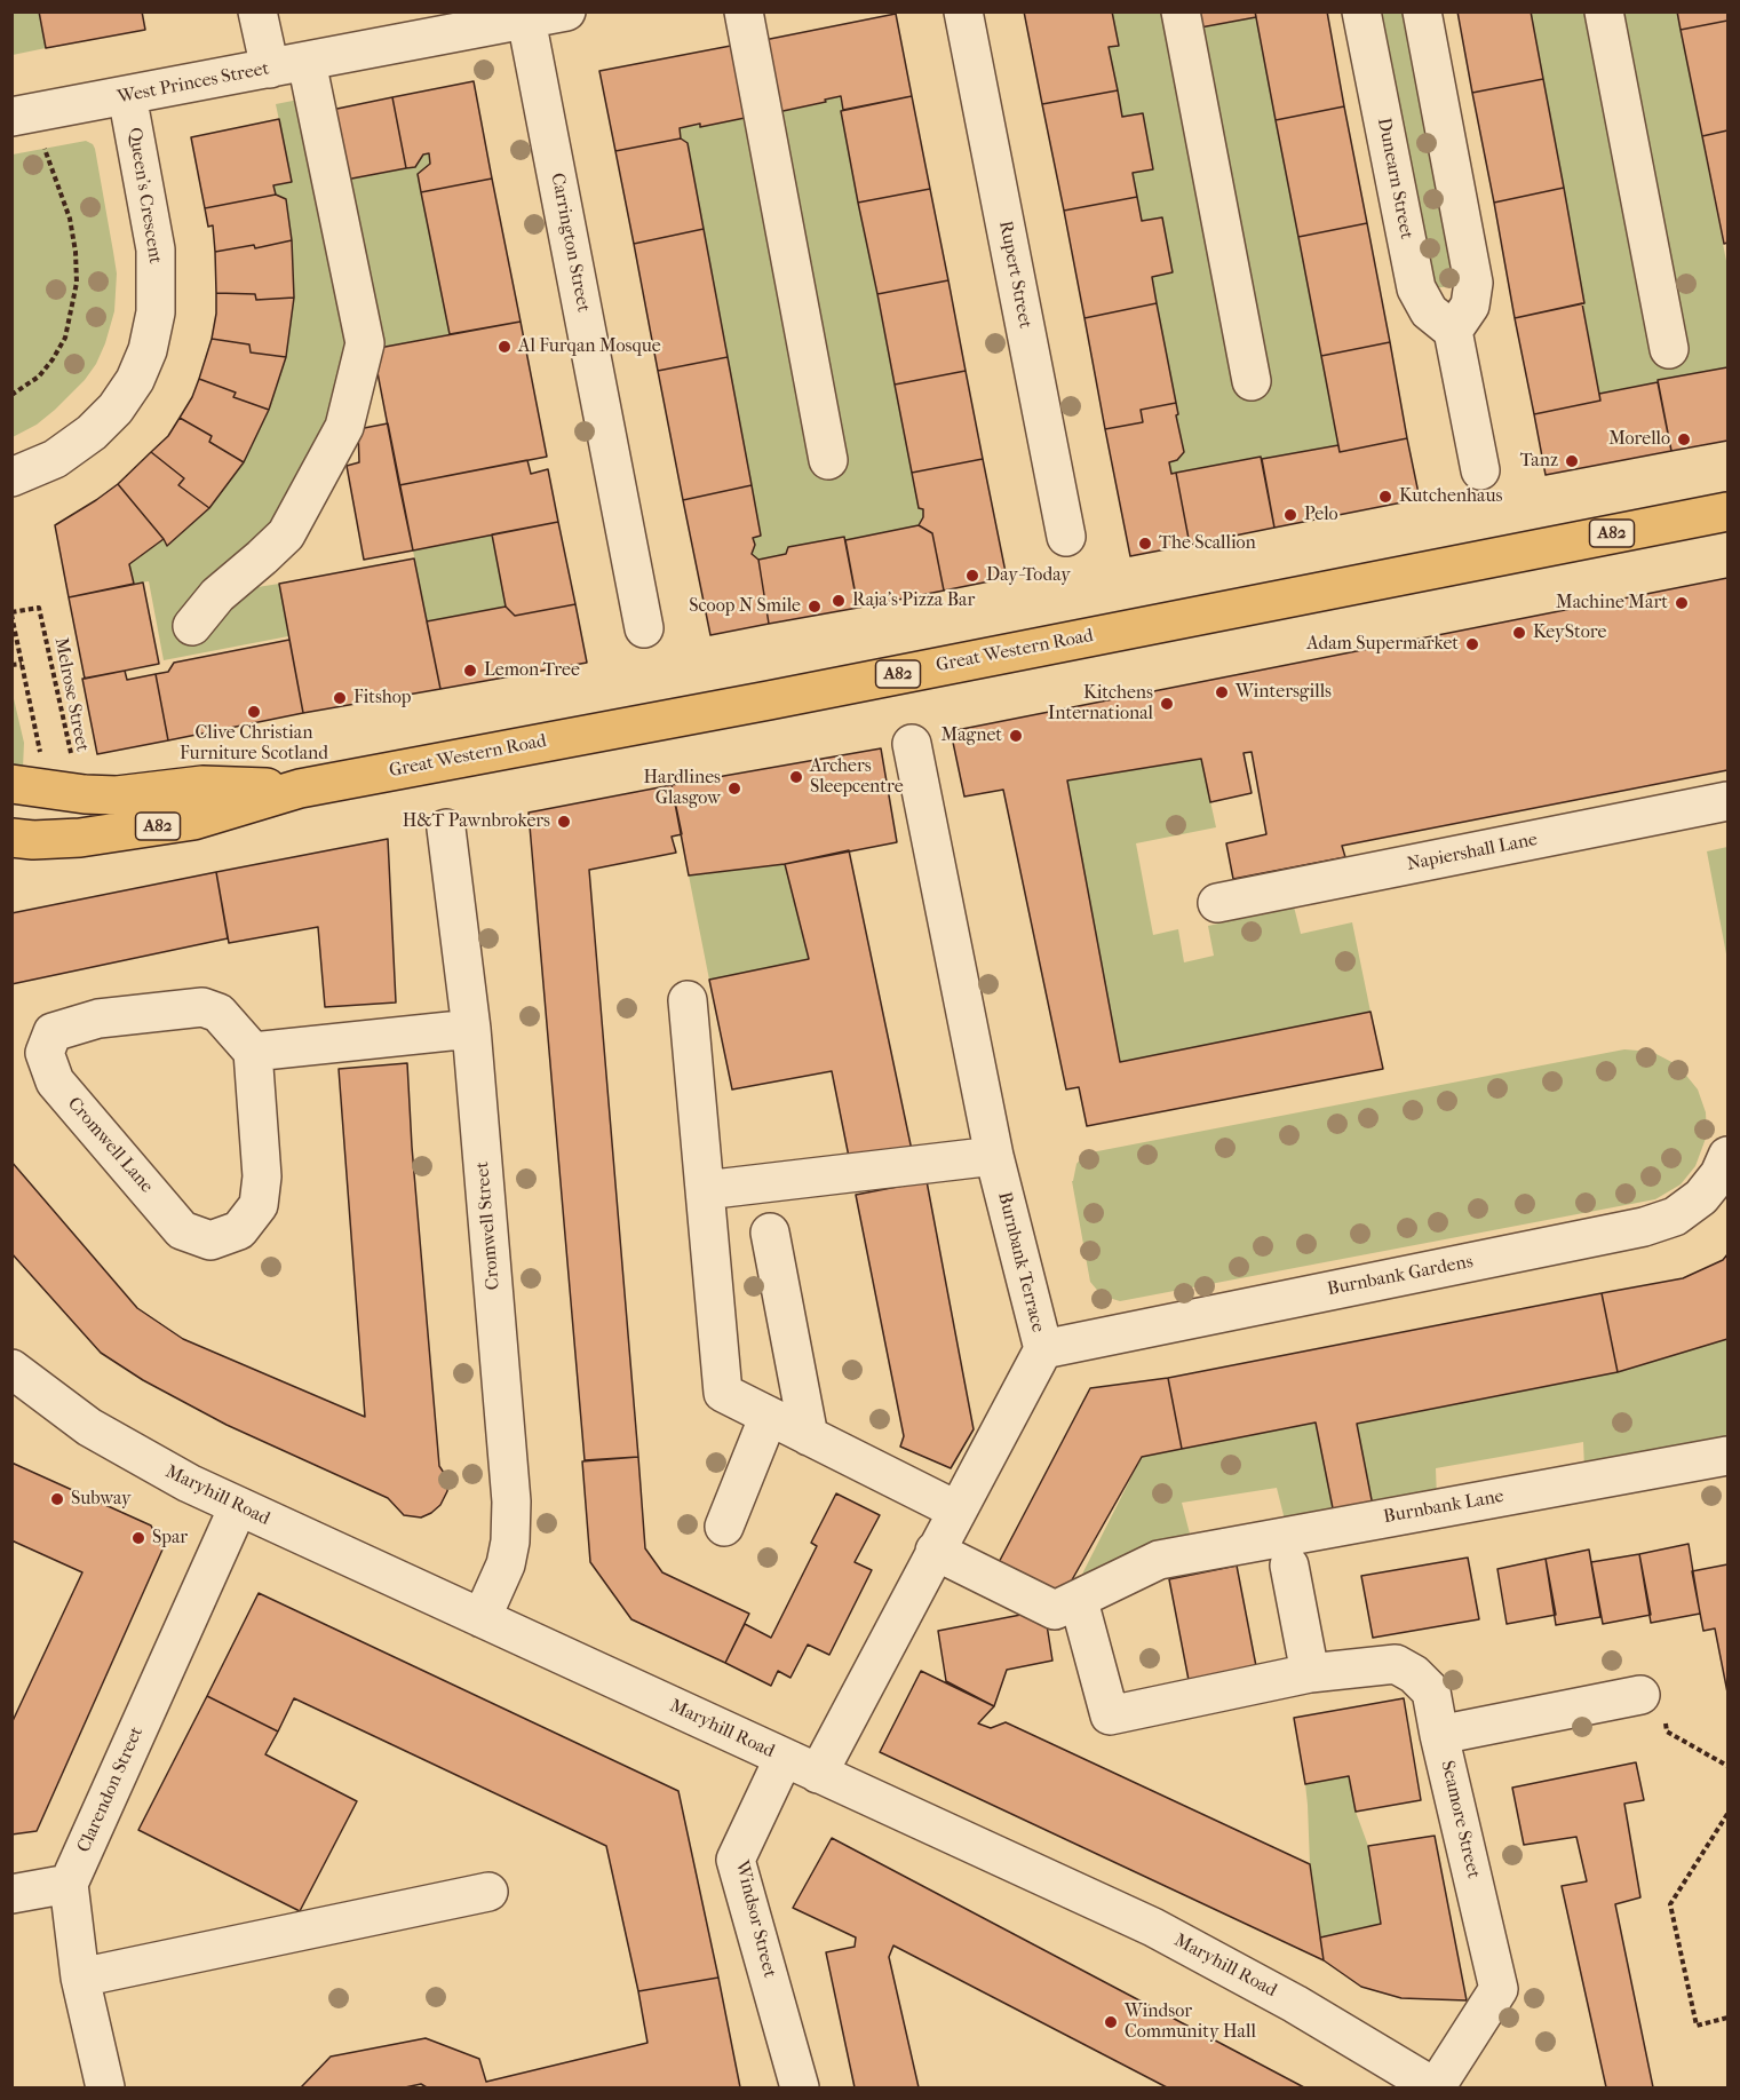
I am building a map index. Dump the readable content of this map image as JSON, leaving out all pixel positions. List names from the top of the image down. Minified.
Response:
{"streets":{"main road":["A82","Great Western Road"],"street":["West Princes Street","Dunearn Street","Queen's Crescent","Carrington Street","Rupert Street","Napiershall Lane","Cromwell Lane","Cromwell Street","Burnbank Terrace","Burnbank Gardens","Maryhill Road","Burnbank Lane","Clarendon Street","Seamore Street","Windsor Street"],"path":["Melrose Street"]},"crossings":[["West Princes Street","Queen's Crescent"],["West Princes Street","Carrington Street"],["Cromwell Street","Maryhill Road"],["Burnbank Terrace","Burnbank Gardens"],["Burnbank Terrace","Maryhill Road"],["Burnbank Terrace","Burnbank Lane"],["Maryhill Road","Clarendon Street"],["Maryhill Road","Seamore Street"],["Maryhill Road","Windsor Street"]],"places":["Al Furqan Mosque","Morello","Tanz","Kutchenhaus","Pelo","The Scallion","Day-Today","Raja's Pizza Bar","Machine Mart","Scoop N Smile","KeyStore","Adam Supermarket","Lemon Tree","Wintersgills","Fitshop","Kitchens International","Clive Christian Furniture Scotland","Magnet","Archers Sleepcentre","Hardlines Glasgow","H&T Pawnbrokers","Subway","Spar","Windsor Community Hall"]}
